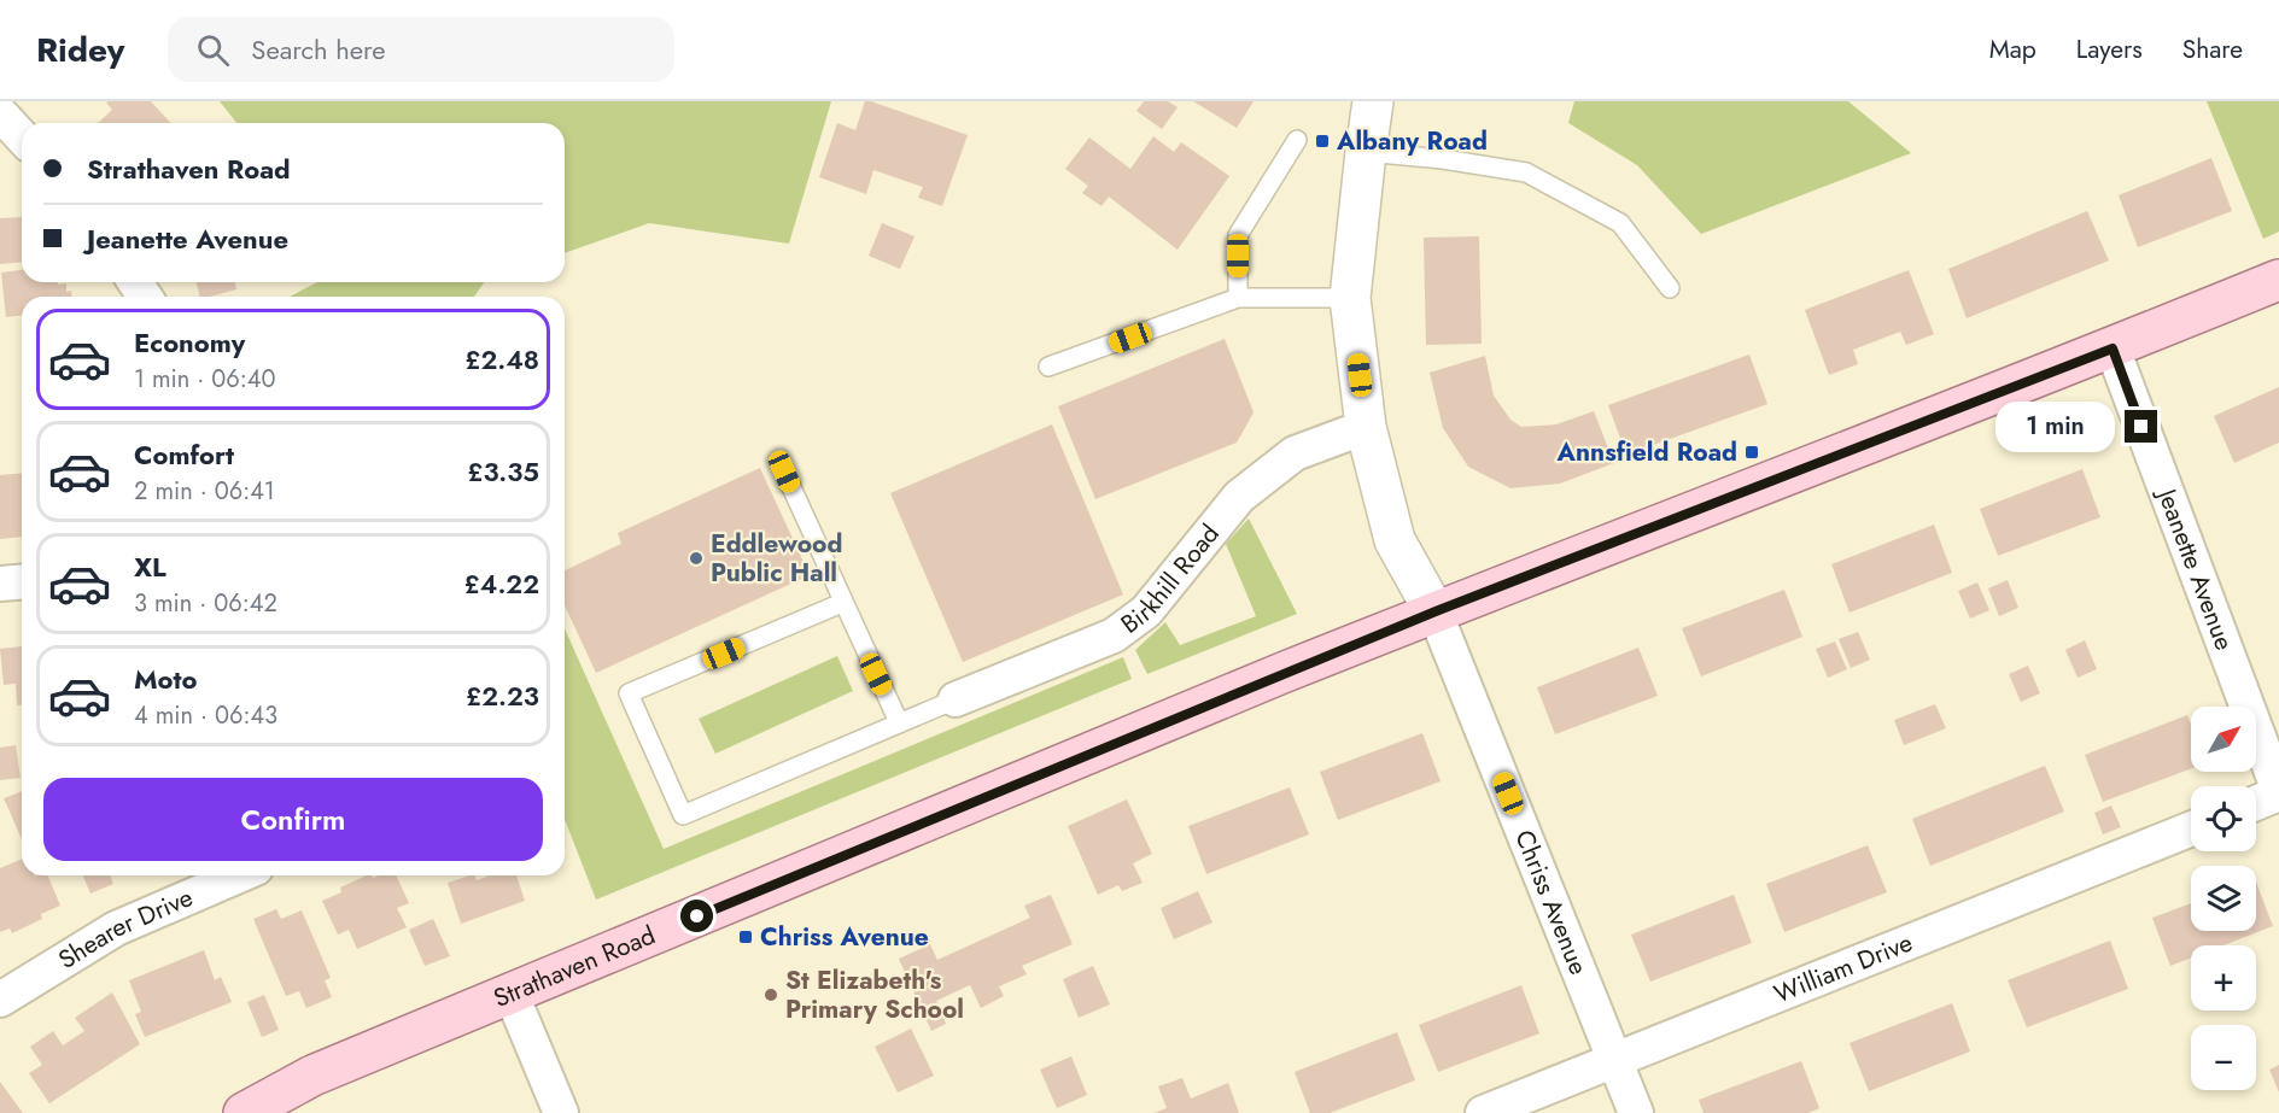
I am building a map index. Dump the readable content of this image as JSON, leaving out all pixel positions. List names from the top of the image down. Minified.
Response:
{"streets":{"main road":["Strathaven Road"],"street":["Jeanette Avenue","Birkhill Road","Chriss Avenue","Shearer Drive","William Drive"]},"crossings":[["Jeanette Avenue","Strathaven Road"],["Chriss Avenue","Strathaven Road"],["Chriss Avenue","William Drive"]],"places":{"transit":["Albany Road","Annsfield Road","Chriss Avenue"],"other":["Eddlewood Public Hall","St Elizabeth's Primary School"]},"north":"top right","page":{"header":"Ridey","search":"Search here","nav":["Map","Layers","Share"],"banner":["Strathaven Road","Jeanette Avenue"],"list":[{"name":"Economy","note":"1 min · 06:40","value":"£2.48"},{"name":"Comfort","note":"2 min · 06:41","value":"£3.35"},{"name":"XL","note":"3 min · 06:42","value":"£4.22"},{"name":"Moto","note":"4 min · 06:43","value":"£2.23"}],"bubble":"1 min","map_buttons":["+","−"],"buttons":"Confirm"}}
